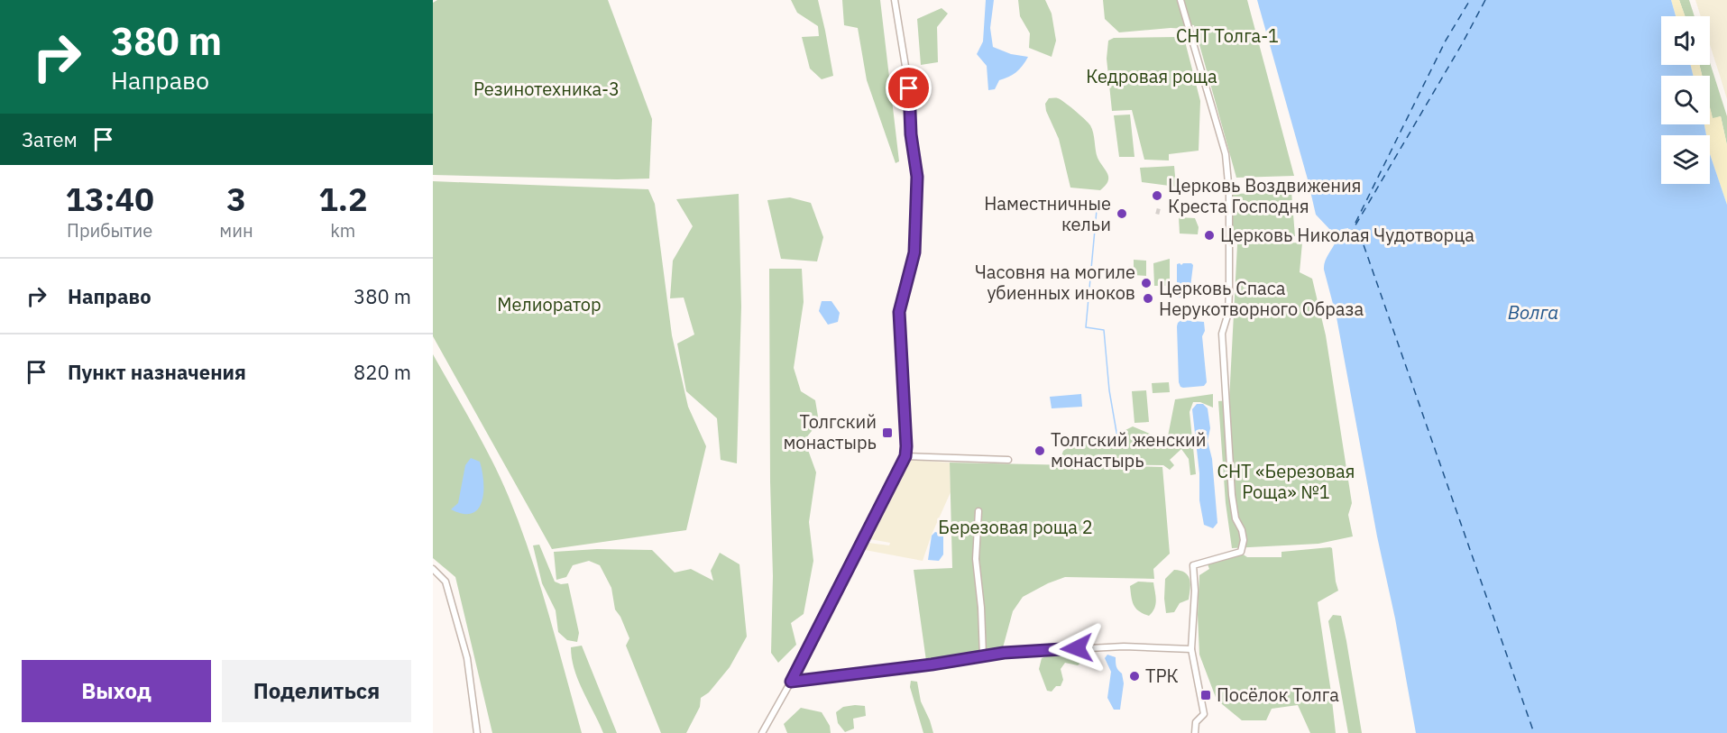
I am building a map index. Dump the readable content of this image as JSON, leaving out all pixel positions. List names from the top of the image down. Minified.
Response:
{"water":["Волга"],"parks":["СНТ Толга-1","Кедровая роща","Резинотехника-3","Мелиоратор","СНТ «Березовая Роща» №1","Березовая роща 2"],"places":{"other":["Церковь Воздвижения Креста Господня","Наместничные кельи","Церковь Николая Чудотворца","Часовня на могиле убиенных иноков","Церковь Спаса Нерукотворного Образа","Толгский женский монастырь","ТРК"],"transit":["Толгский монастырь","Посёлок Толга"]},"page":{"turn":["380 m","Направо"],"then":"Затем","eta":["13:40","Прибытие","3","мин","1.2","km"],"list":[{"name":"Направо","value":"380 m"},{"name":"Пункт назначения","value":"820 m"}],"buttons":["Выход","Поделиться"]}}
